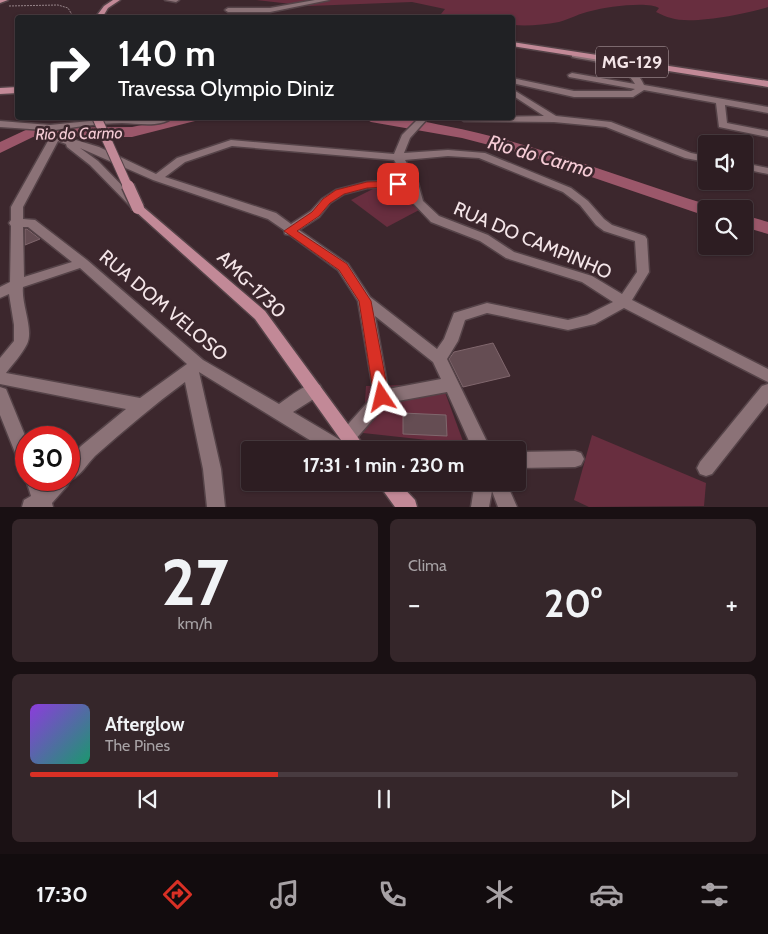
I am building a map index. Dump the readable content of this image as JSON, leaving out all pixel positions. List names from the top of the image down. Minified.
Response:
{"streets":{"main road":["MG-129","AMG-1730"],"street":["RUA DO CAMPINHO","RUA DOM VELOSO"]},"water":["Rio do Carmo"],"page":{"turn":["140 m","Travessa Olympio Diniz"],"limit":"30","trip":"17:31 · 1 min · 230 m","tile":[["27","km/h"],"Clima"],"heat":["−","20°","+"],"song":["Afterglow","The Pines"],"tabs":"17:30"}}
